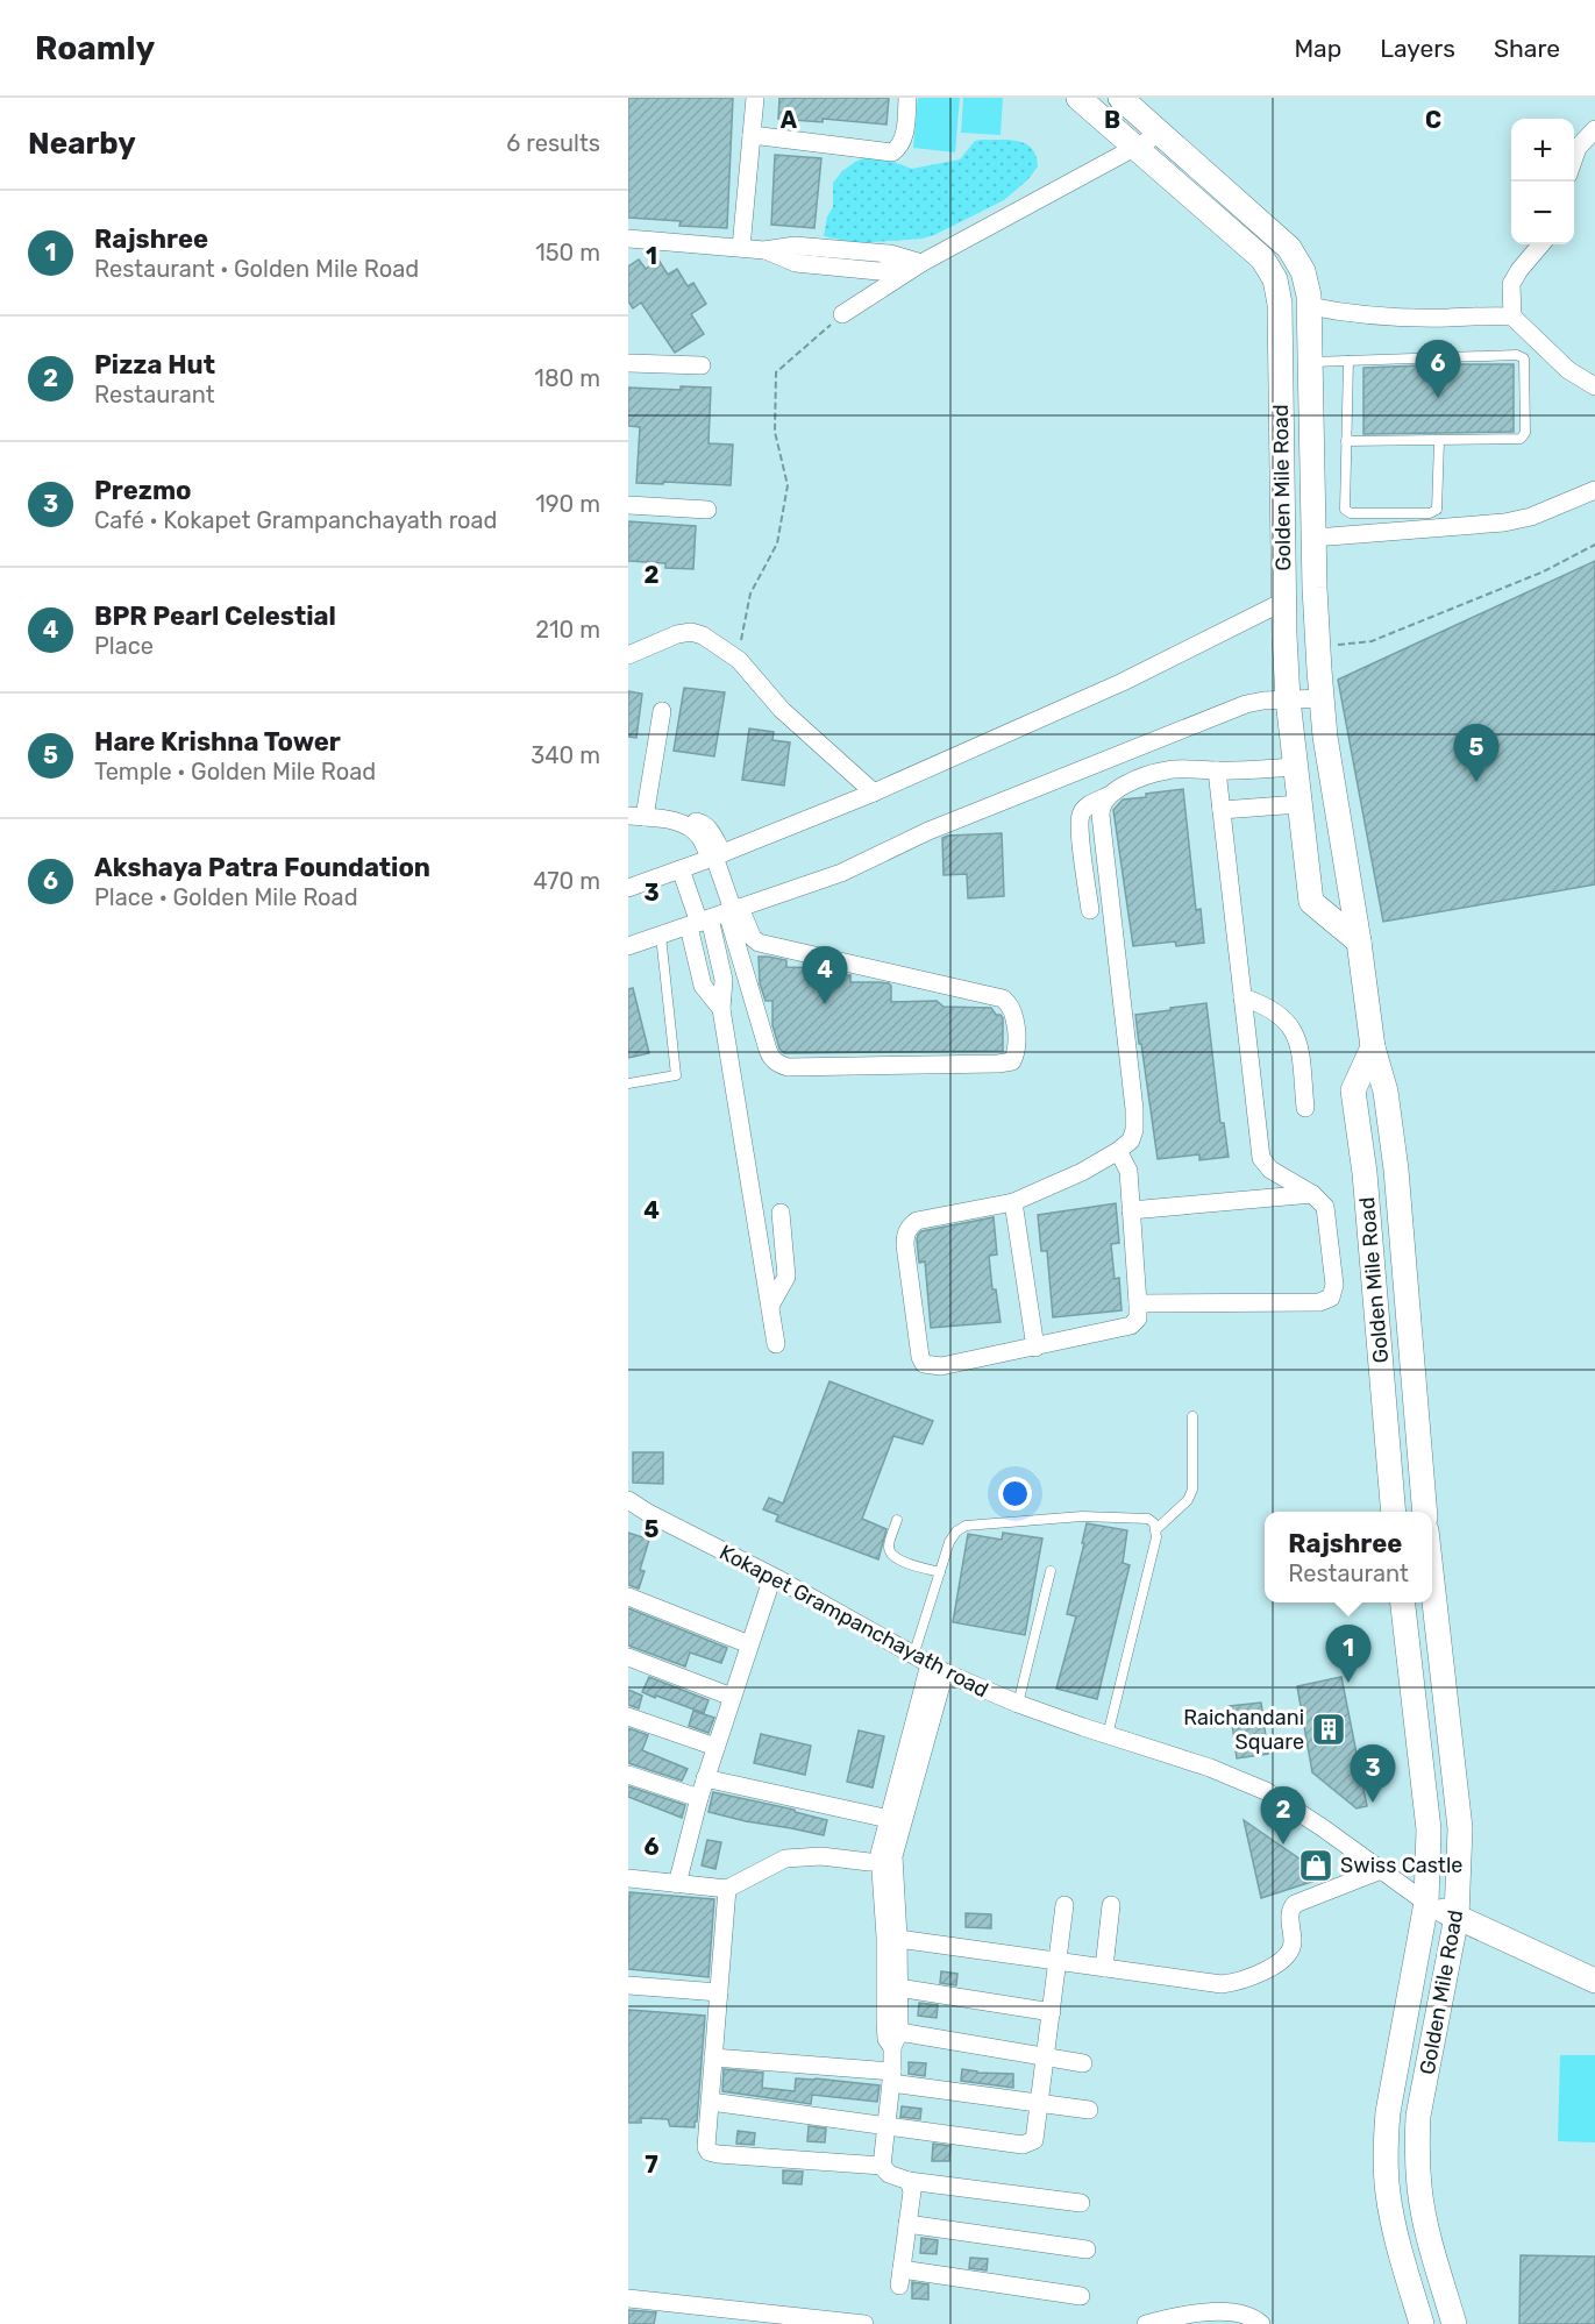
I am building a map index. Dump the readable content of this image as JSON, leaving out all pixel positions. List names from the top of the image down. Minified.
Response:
{"streets":{"street":["Golden Mile Road","Kokapet Grampanchayath road"]},"crossings":[["Golden Mile Road","Kokapet Grampanchayath road"]],"places":{"building":["Raichandani Square"],"shop":["Swiss Castle"]},"page":{"header":"Roamly","nav":["Map","Layers","Share"],"heading":["Nearby","6 results"],"map_buttons":["+","−"],"list":[{"mark":"1","name":"Rajshree","note":"Restaurant · Golden Mile Road","value":"150 m"},{"mark":"2","name":"Pizza Hut","note":"Restaurant","value":"180 m"},{"mark":"3","name":"Prezmo","note":"Café · Kokapet Grampanchayath road","value":"190 m"},{"mark":"4","name":"BPR Pearl Celestial","note":"Place","value":"210 m"},{"mark":"5","name":"Hare Krishna Tower","note":"Temple · Golden Mile Road","value":"340 m"},{"mark":"6","name":"Akshaya Patra Foundation","note":"Place · Golden Mile Road","value":"470 m"}],"pins":["6","5","4","1","3","2"],"popup":["Rajshree","Restaurant"]},"grid":{"columns":["A","B","C"],"rows":["1","2","3","4","5","6","7"]}}
